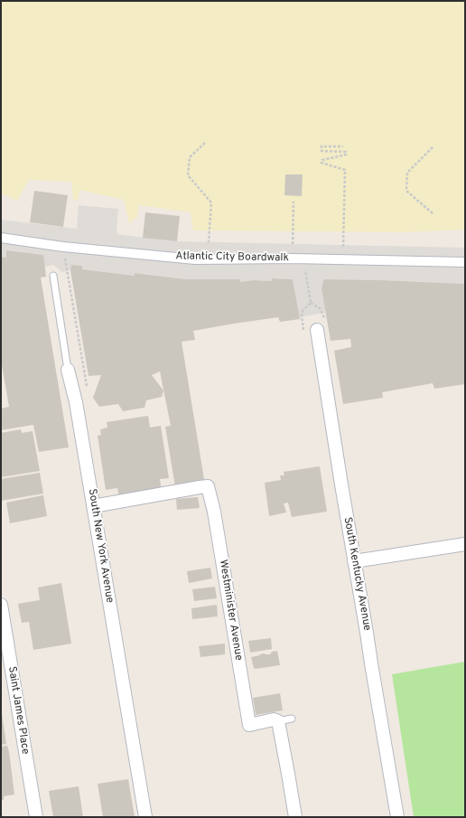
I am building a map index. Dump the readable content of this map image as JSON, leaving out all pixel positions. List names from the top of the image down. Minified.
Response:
{"streets":{"street":["Atlantic City Boardwalk","South New York Avenue","South Kentucky Avenue","Westminister Avenue","Saint James Place"]},"crossings":[["South New York Avenue","Westminister Avenue"]]}
